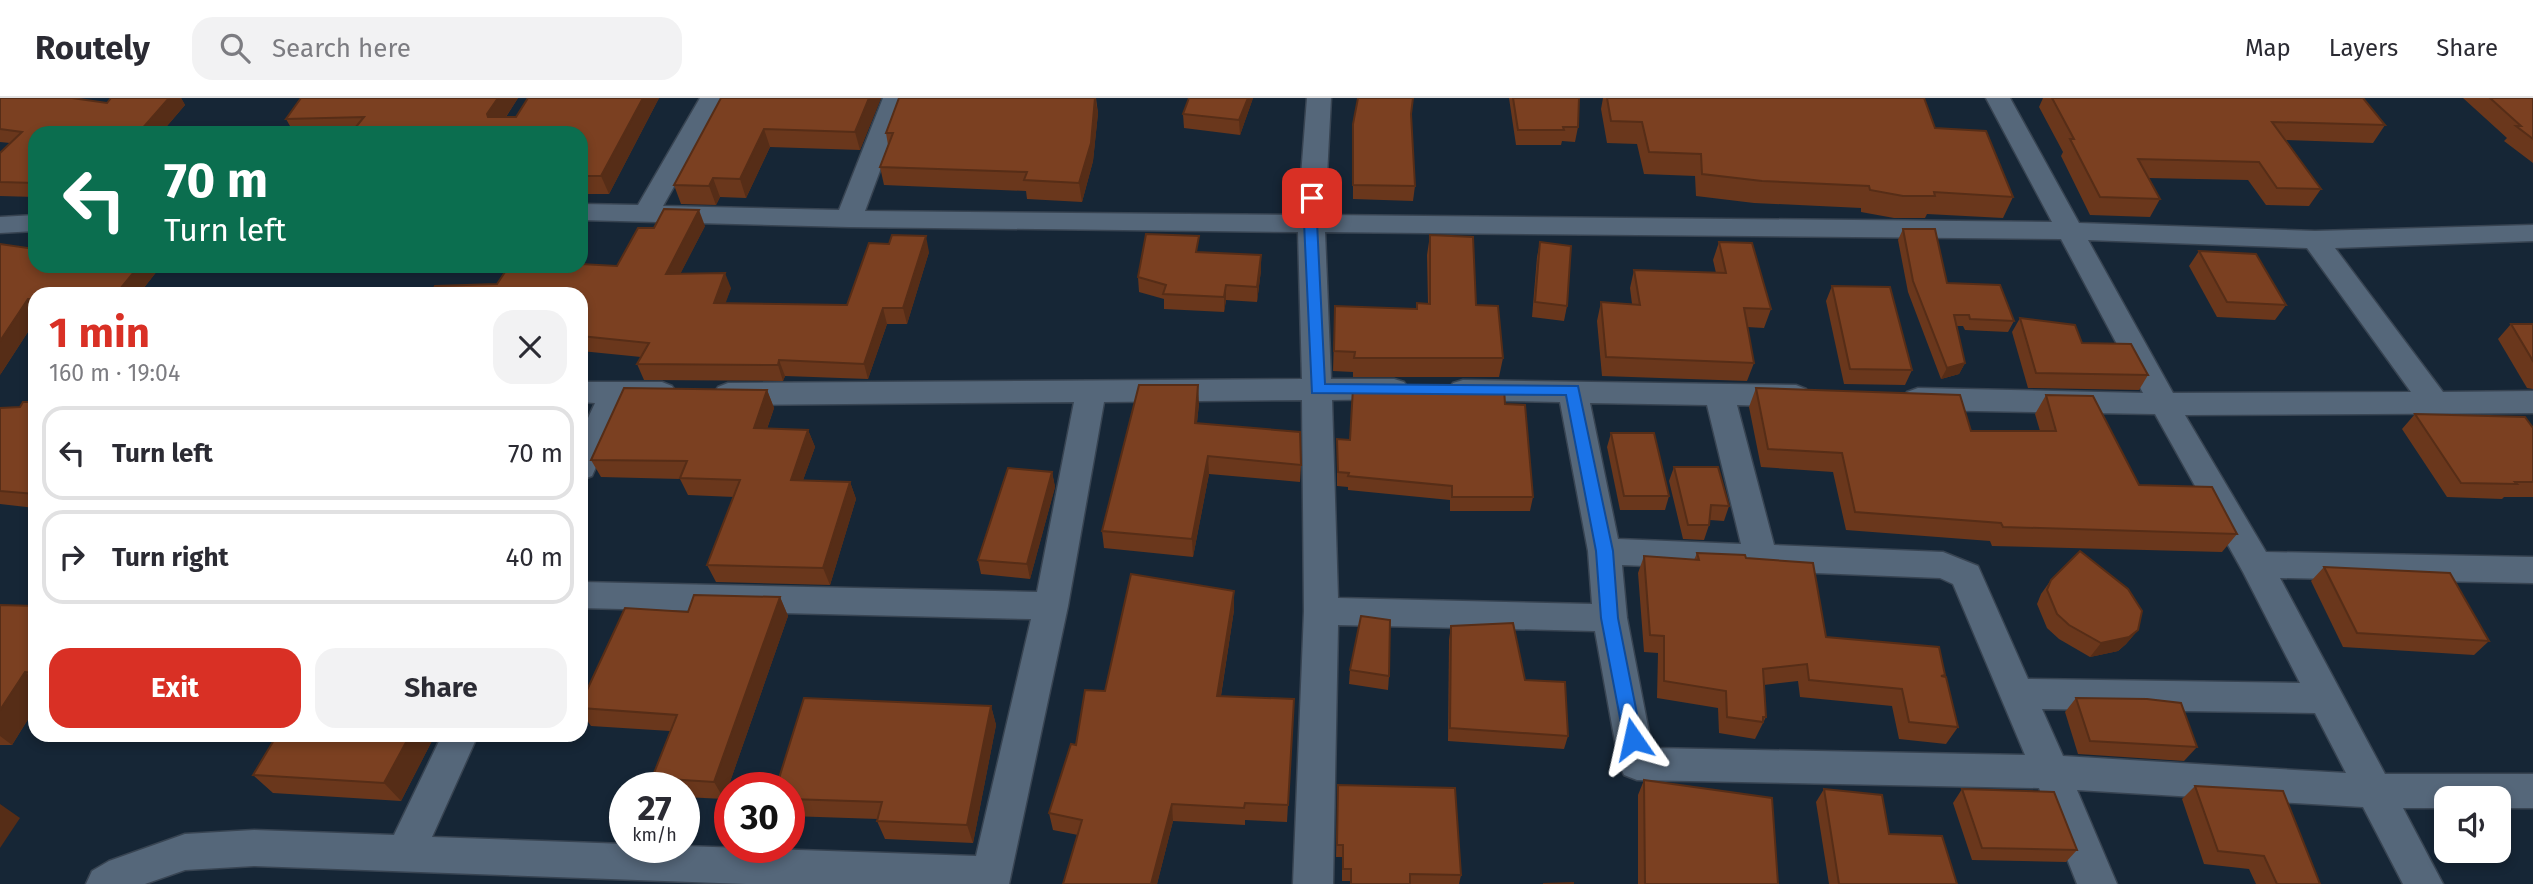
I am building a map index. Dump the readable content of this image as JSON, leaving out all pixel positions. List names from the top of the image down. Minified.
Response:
{"page":{"header":"Routely","search":"Search here","nav":["Map","Layers","Share"],"turn":["70 m","Turn left"],"heading":["1 min","160 m · 19:04"],"list":[{"name":"Turn left","value":"70 m"},{"name":"Turn right","value":"40 m"}],"buttons":["Exit","Share"],"speed":"27 km/h","limit":"30"}}
